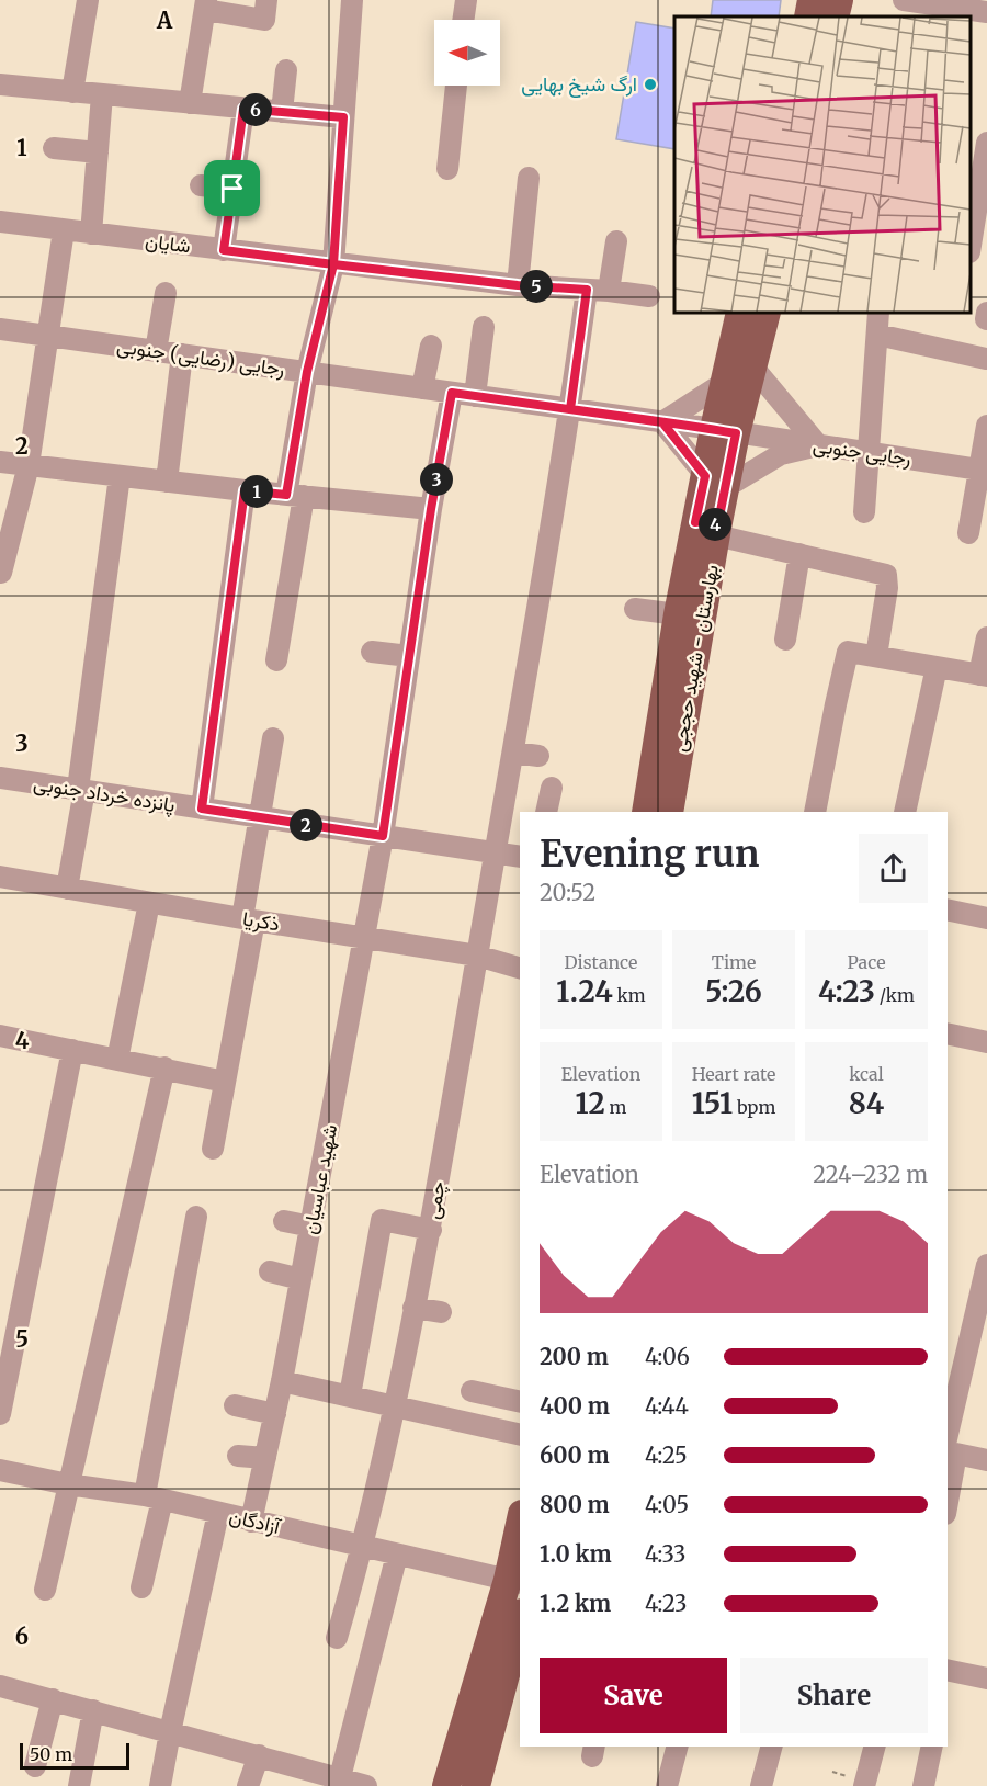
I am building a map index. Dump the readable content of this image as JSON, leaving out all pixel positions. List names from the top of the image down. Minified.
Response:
{"streets":{"main road":["بهارستان - شهید حججی"],"street":["شایان","رجایی (رضایی) جنوبی","رجایی جنوبی","پانزده خرداد جنوبی","ذکریا","شهید عباسیان","چمی","آزادگان"]},"crossings":[["شایان","چمی"],["رجایی (رضایی) جنوبی","رجایی جنوبی"],["رجایی (رضایی) جنوبی","بهارستان - شهید حججی"],["رجایی (رضایی) جنوبی","شهید عباسیان"],["رجایی (رضایی) جنوبی","چمی"],["رجایی جنوبی","بهارستان - شهید حججی"],["پانزده خرداد جنوبی","شهید عباسیان"],["پانزده خرداد جنوبی","چمی"],["ذکریا","شهید عباسیان"],["ذکریا","چمی"],["شهید عباسیان","آزادگان"],["چمی","آزادگان"]],"places":["ارگ شیخ بهایی"],"scale_bar":"50 m","north":"left","page":{"pins":["6","5","3","1","4","2"],"heading":["Evening run","20:52"],"stats":[["Distance","1.24 km"],["Time","5:26"],["Pace","4:23 /km"],["Elevation","12 m"],["Heart rate","151 bpm"],["kcal","84"]],"chart":["Elevation","224–232 m"],"list":[{"name":"200 m","note":"4:06"},{"name":"400 m","note":"4:44"},{"name":"600 m","note":"4:25"},{"name":"800 m","note":"4:05"},{"name":"1.0 km","note":"4:33"},{"name":"1.2 km","note":"4:23"}],"buttons":["Save","Share"],"scale":"50 m"},"grid":{"columns":["A"],"rows":["1","2","3","4","5","6"]}}
